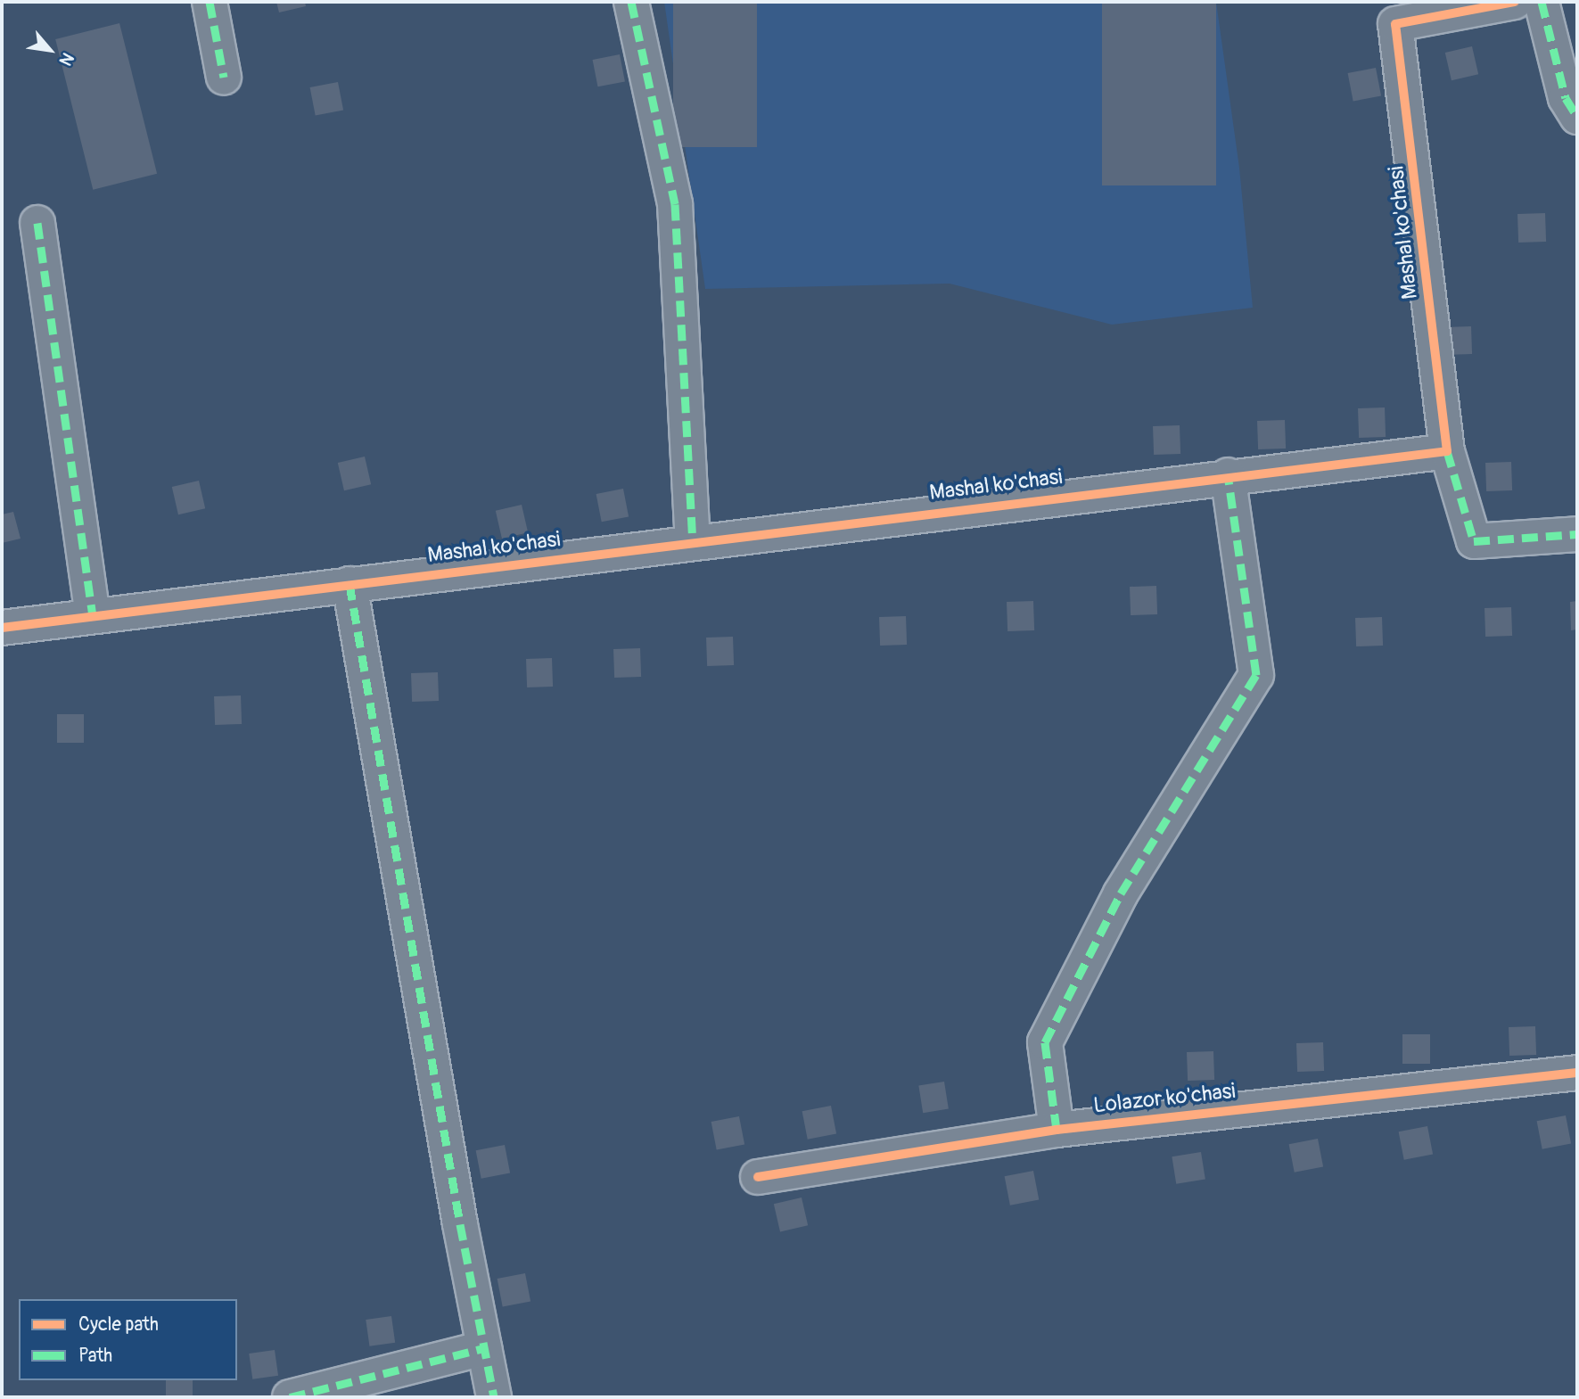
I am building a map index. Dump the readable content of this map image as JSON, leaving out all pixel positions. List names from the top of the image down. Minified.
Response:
{"streets":{"street":["Mashal ko'chasi","Lolazor ko'chasi"]},"legend":["Cycle path","Path"],"north":"bottom right"}
